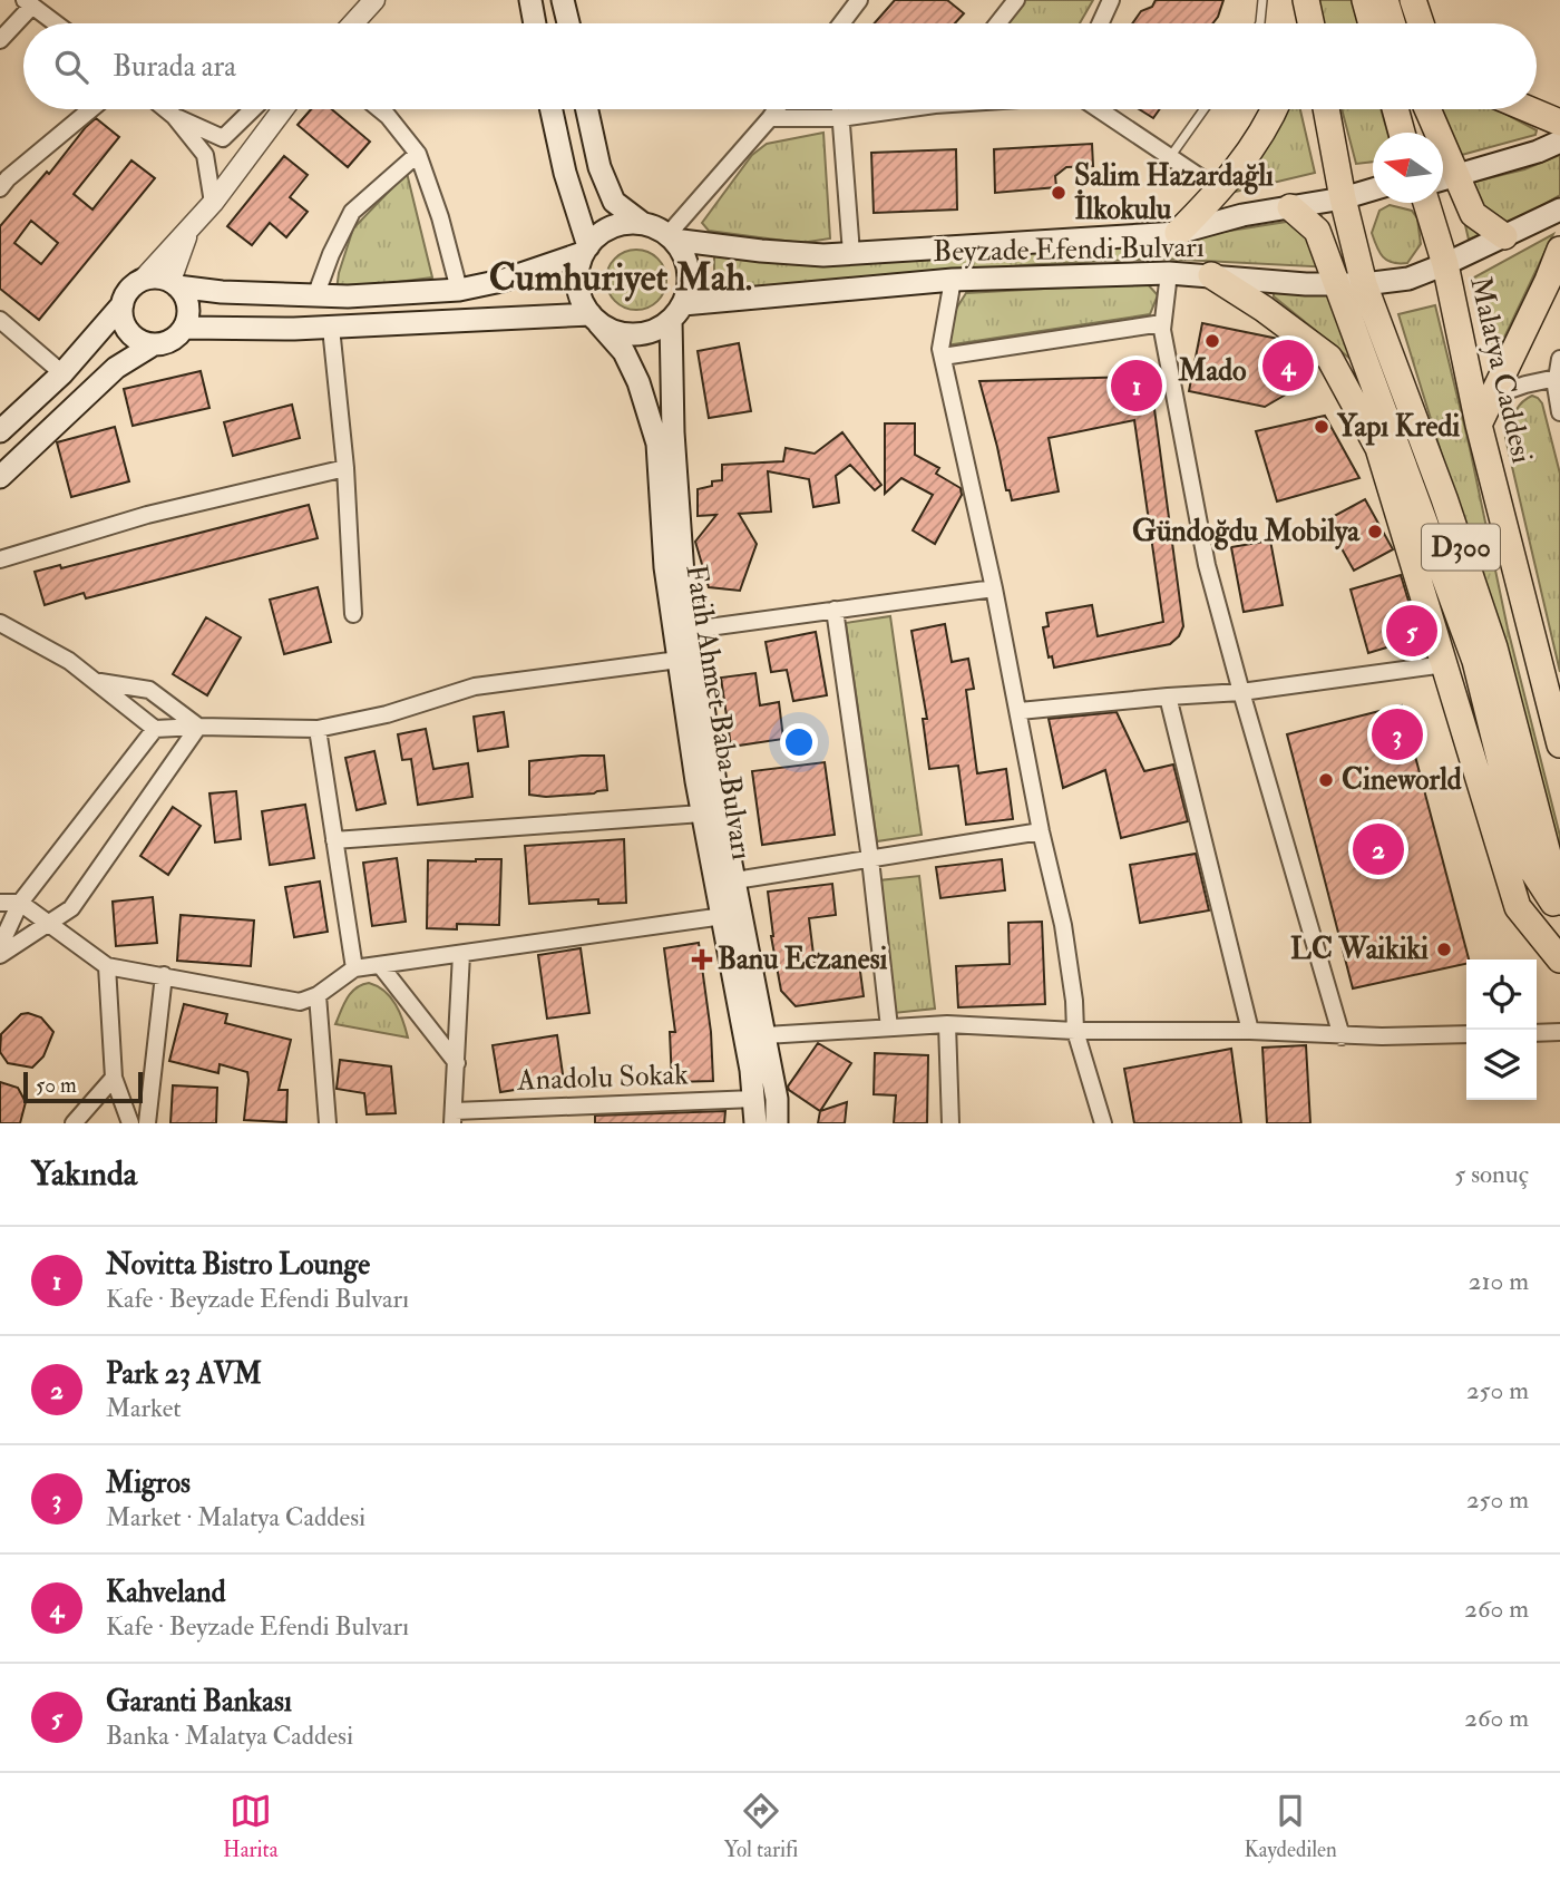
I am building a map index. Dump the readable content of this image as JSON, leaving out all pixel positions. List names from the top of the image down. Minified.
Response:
{"streets":{"highway":["Malatya Caddesi","D300"],"main road":["Beyzade Efendi Bulvarı","Fatih Ahmet Baba Bulvarı"],"street":["Anadolu Sokak"]},"crossings":[["Beyzade Efendi Bulvarı","Malatya Caddesi"],["Beyzade Efendi Bulvarı","D300"],["Beyzade Efendi Bulvarı","Fatih Ahmet Baba Bulvarı"],["Fatih Ahmet Baba Bulvarı","Anadolu Sokak"]],"districts":["Cumhuriyet Mah."],"places":{"other":["Salim Hazardağlı İlkokulu","Mado","Yapı Kredi","Gündoğdu Mobilya","Cineworld","LC Waikiki"],"health":["Banu Eczanesi"]},"scale_bar":"50 m","north":"left","page":{"search":"Burada ara","pins":["4","1","5","3","2"],"scale":"50 m","heading":["Yakında","5 sonuç"],"list":[{"mark":"1","name":"Novitta Bistro Lounge","note":"Kafe · Beyzade Efendi Bulvarı","value":"210 m"},{"mark":"2","name":"Park 23 AVM","note":"Market","value":"250 m"},{"mark":"3","name":"Migros","note":"Market · Malatya Caddesi","value":"250 m"},{"mark":"4","name":"Kahveland","note":"Kafe · Beyzade Efendi Bulvarı","value":"260 m"},{"mark":"5","name":"Garanti Bankası","note":"Banka · Malatya Caddesi","value":"260 m"}],"nav":["Harita","Yol tarifi","Kaydedilen"]}}
